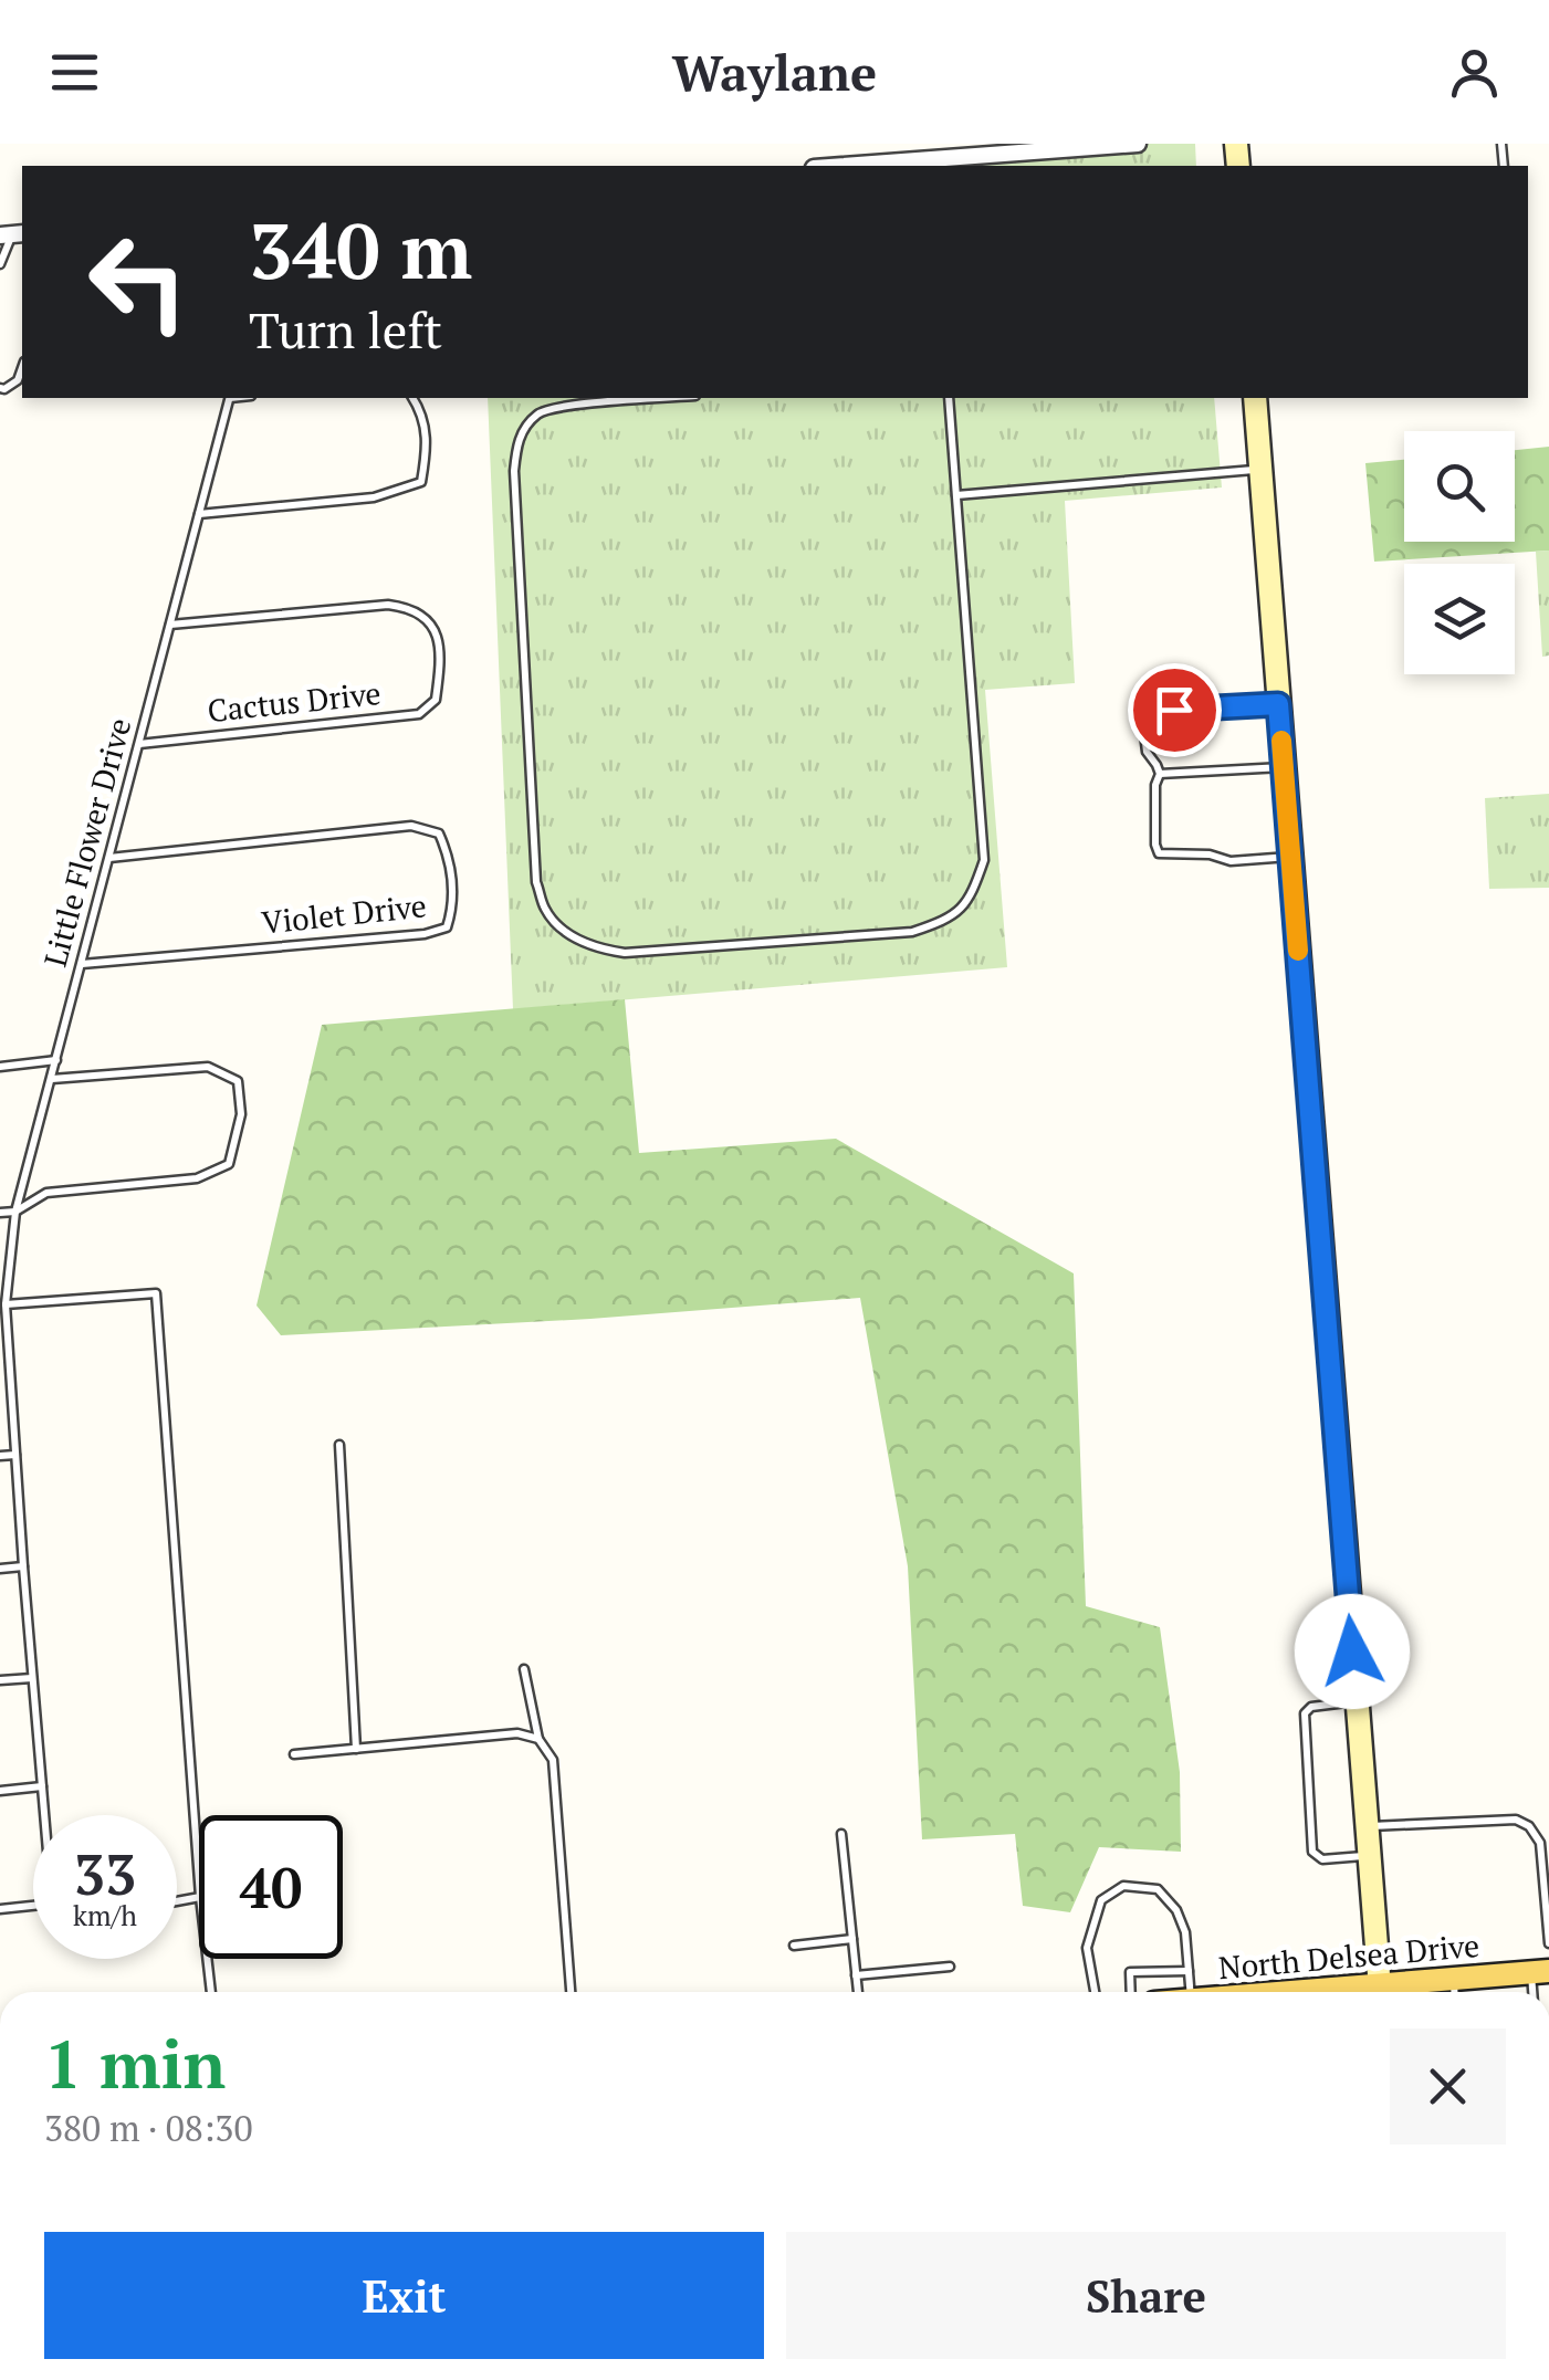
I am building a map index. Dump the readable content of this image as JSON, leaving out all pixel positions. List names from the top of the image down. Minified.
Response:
{"streets":{"main road":["North Delsea Drive"],"lane":["Cactus Drive","Little Flower Drive","Violet Drive"]},"crossings":[["Cactus Drive","Little Flower Drive"],["Little Flower Drive","Violet Drive"]],"page":{"header":"Waylane","turn":["340 m","Turn left"],"speed":"33 km/h","limit":"40","heading":["1 min","380 m · 08:30"],"buttons":["Exit","Share"]}}
